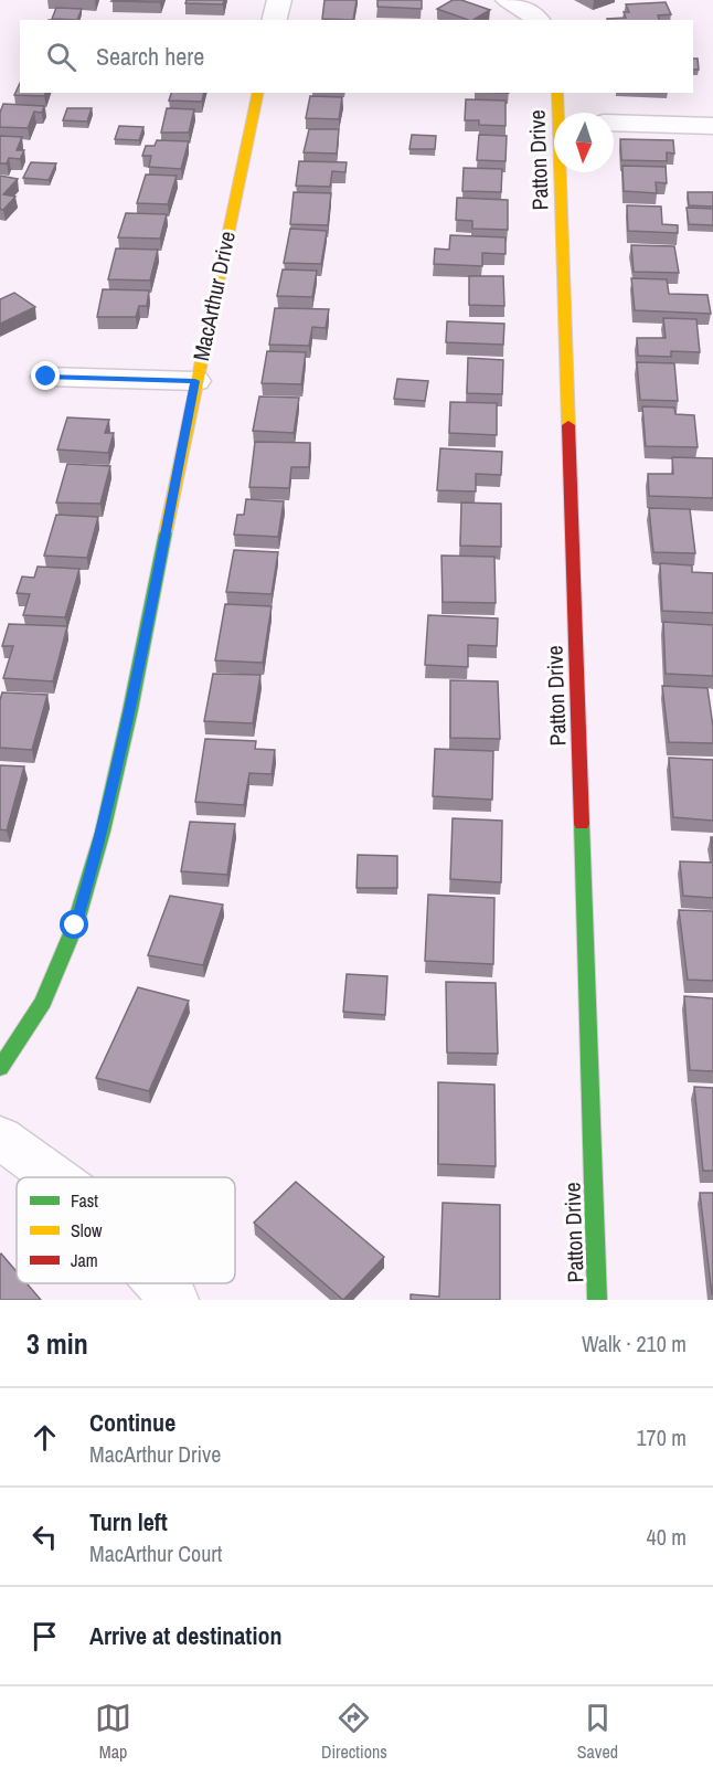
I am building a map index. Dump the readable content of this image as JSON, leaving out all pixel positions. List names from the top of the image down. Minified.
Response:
{"streets":{"street":["Patton Drive","MacArthur Drive"]},"legend":["Fast","Slow","Jam"],"north":"bottom","page":{"search":"Search here","heading":["3 min","Walk · 210 m"],"list":[["Continue","MacArthur Drive","170 m"],["Turn left","MacArthur Court","40 m"],"Arrive at destination"],"nav":["Map","Directions","Saved"]}}
